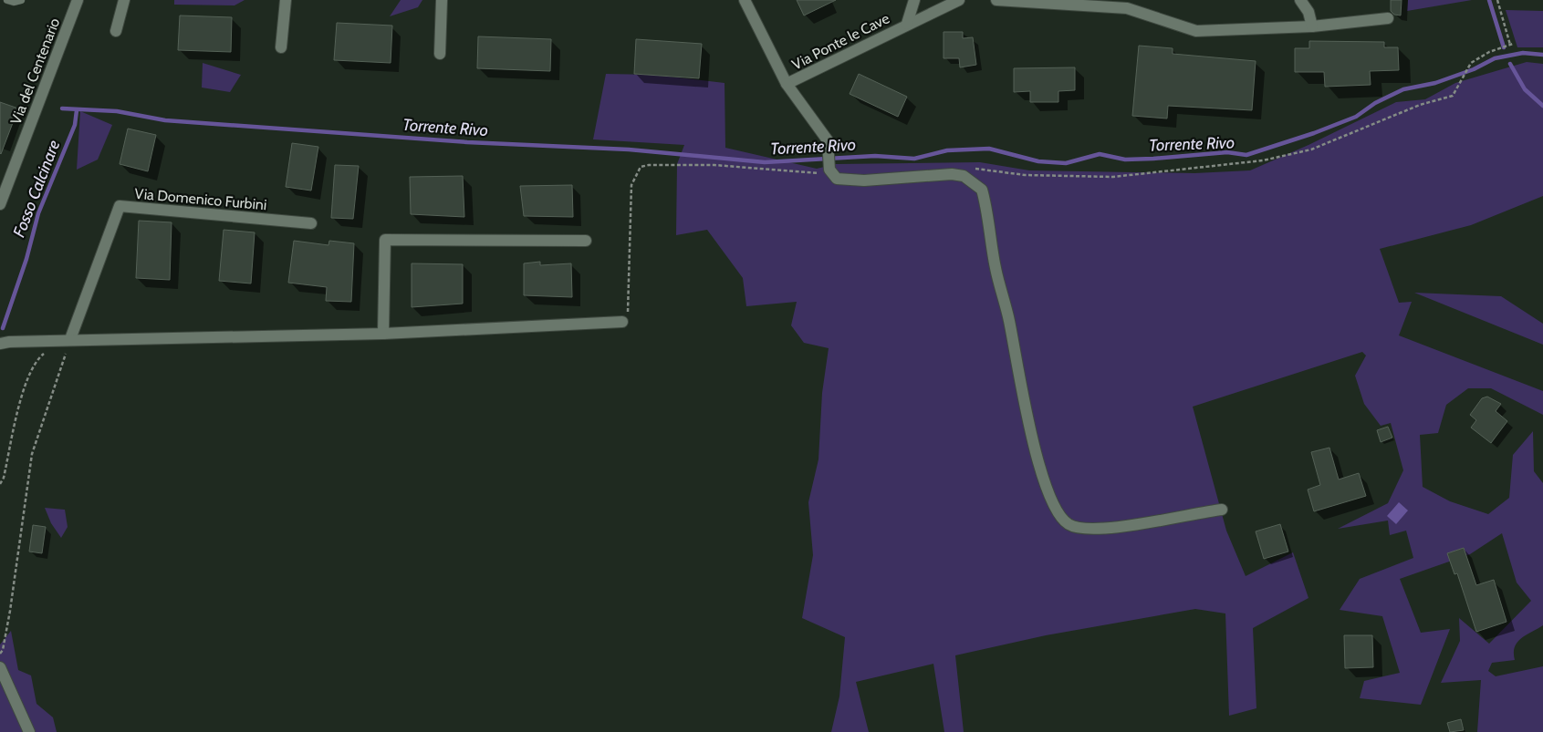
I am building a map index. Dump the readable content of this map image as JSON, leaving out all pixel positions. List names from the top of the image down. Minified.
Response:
{"streets":{"street":["Via Ponte le Cave","Via del Centenario","Via Domenico Furbini"]},"water":["Torrente Rivo","Fosso Calcinare"]}
